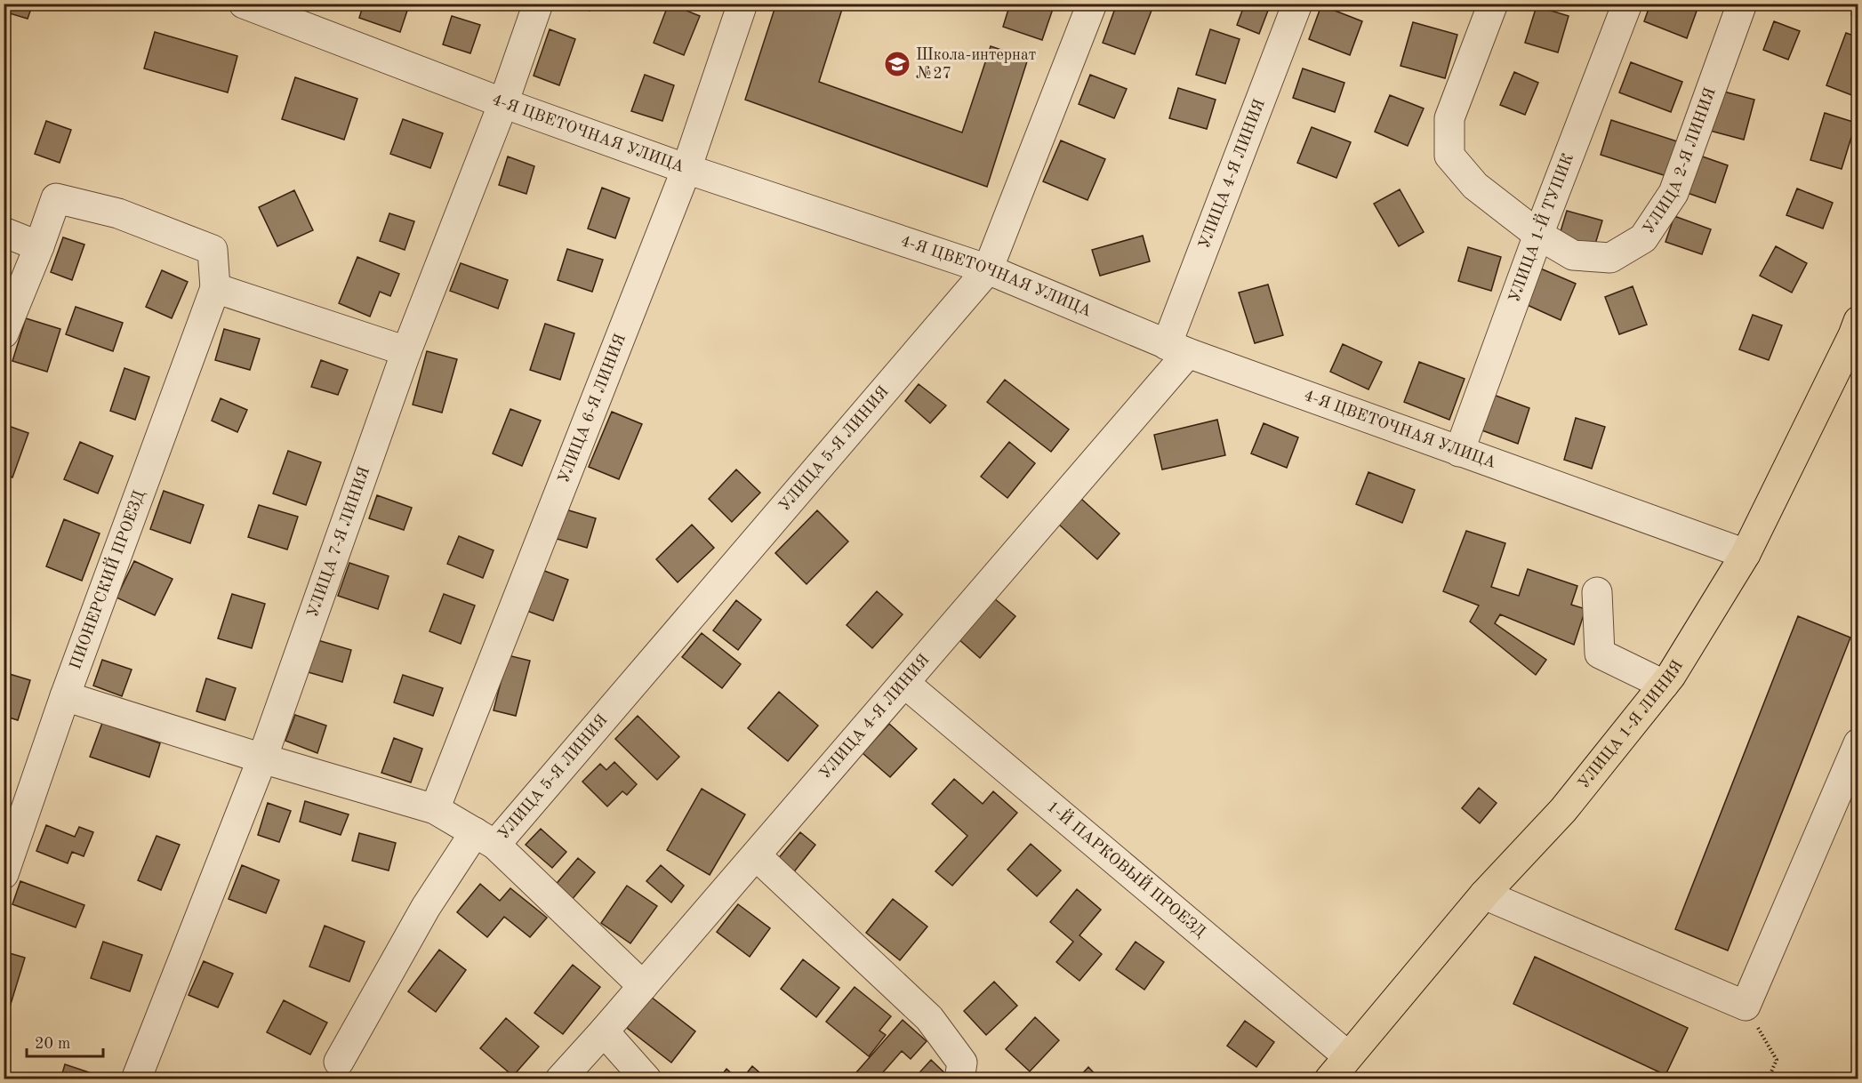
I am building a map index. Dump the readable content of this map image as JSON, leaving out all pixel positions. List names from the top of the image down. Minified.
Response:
{"streets":{"main road":["УЛИЦА 1-Я ЛИНИЯ"],"street":["4-Я ЦВЕТОЧНАЯ УЛИЦА","УЛИЦА 2-Я ЛИНИЯ","УЛИЦА 4-Я ЛИНИЯ","УЛИЦА 1-Й ТУПИК","УЛИЦА 6-Я ЛИНИЯ","УЛИЦА 5-Я ЛИНИЯ","УЛИЦА 7-Я ЛИНИЯ","ПИОНЕРСКИЙ ПРОЕЗД","1-Й ПАРКОВЫЙ ПРОЕЗД"]},"crossings":[["4-Я ЦВЕТОЧНАЯ УЛИЦА","УЛИЦА 4-Я ЛИНИЯ"],["4-Я ЦВЕТОЧНАЯ УЛИЦА","УЛИЦА 1-Й ТУПИК"],["4-Я ЦВЕТОЧНАЯ УЛИЦА","УЛИЦА 6-Я ЛИНИЯ"],["4-Я ЦВЕТОЧНАЯ УЛИЦА","УЛИЦА 5-Я ЛИНИЯ"],["4-Я ЦВЕТОЧНАЯ УЛИЦА","УЛИЦА 7-Я ЛИНИЯ"],["4-Я ЦВЕТОЧНАЯ УЛИЦА","УЛИЦА 1-Я ЛИНИЯ"],["УЛИЦА 2-Я ЛИНИЯ","УЛИЦА 1-Й ТУПИК"],["УЛИЦА 4-Я ЛИНИЯ","1-Й ПАРКОВЫЙ ПРОЕЗД"],["УЛИЦА 1-Я ЛИНИЯ","1-Й ПАРКОВЫЙ ПРОЕЗД"]],"places":{"school or university":["Школа-интернат №27"]},"scale_bar":"20 m"}
